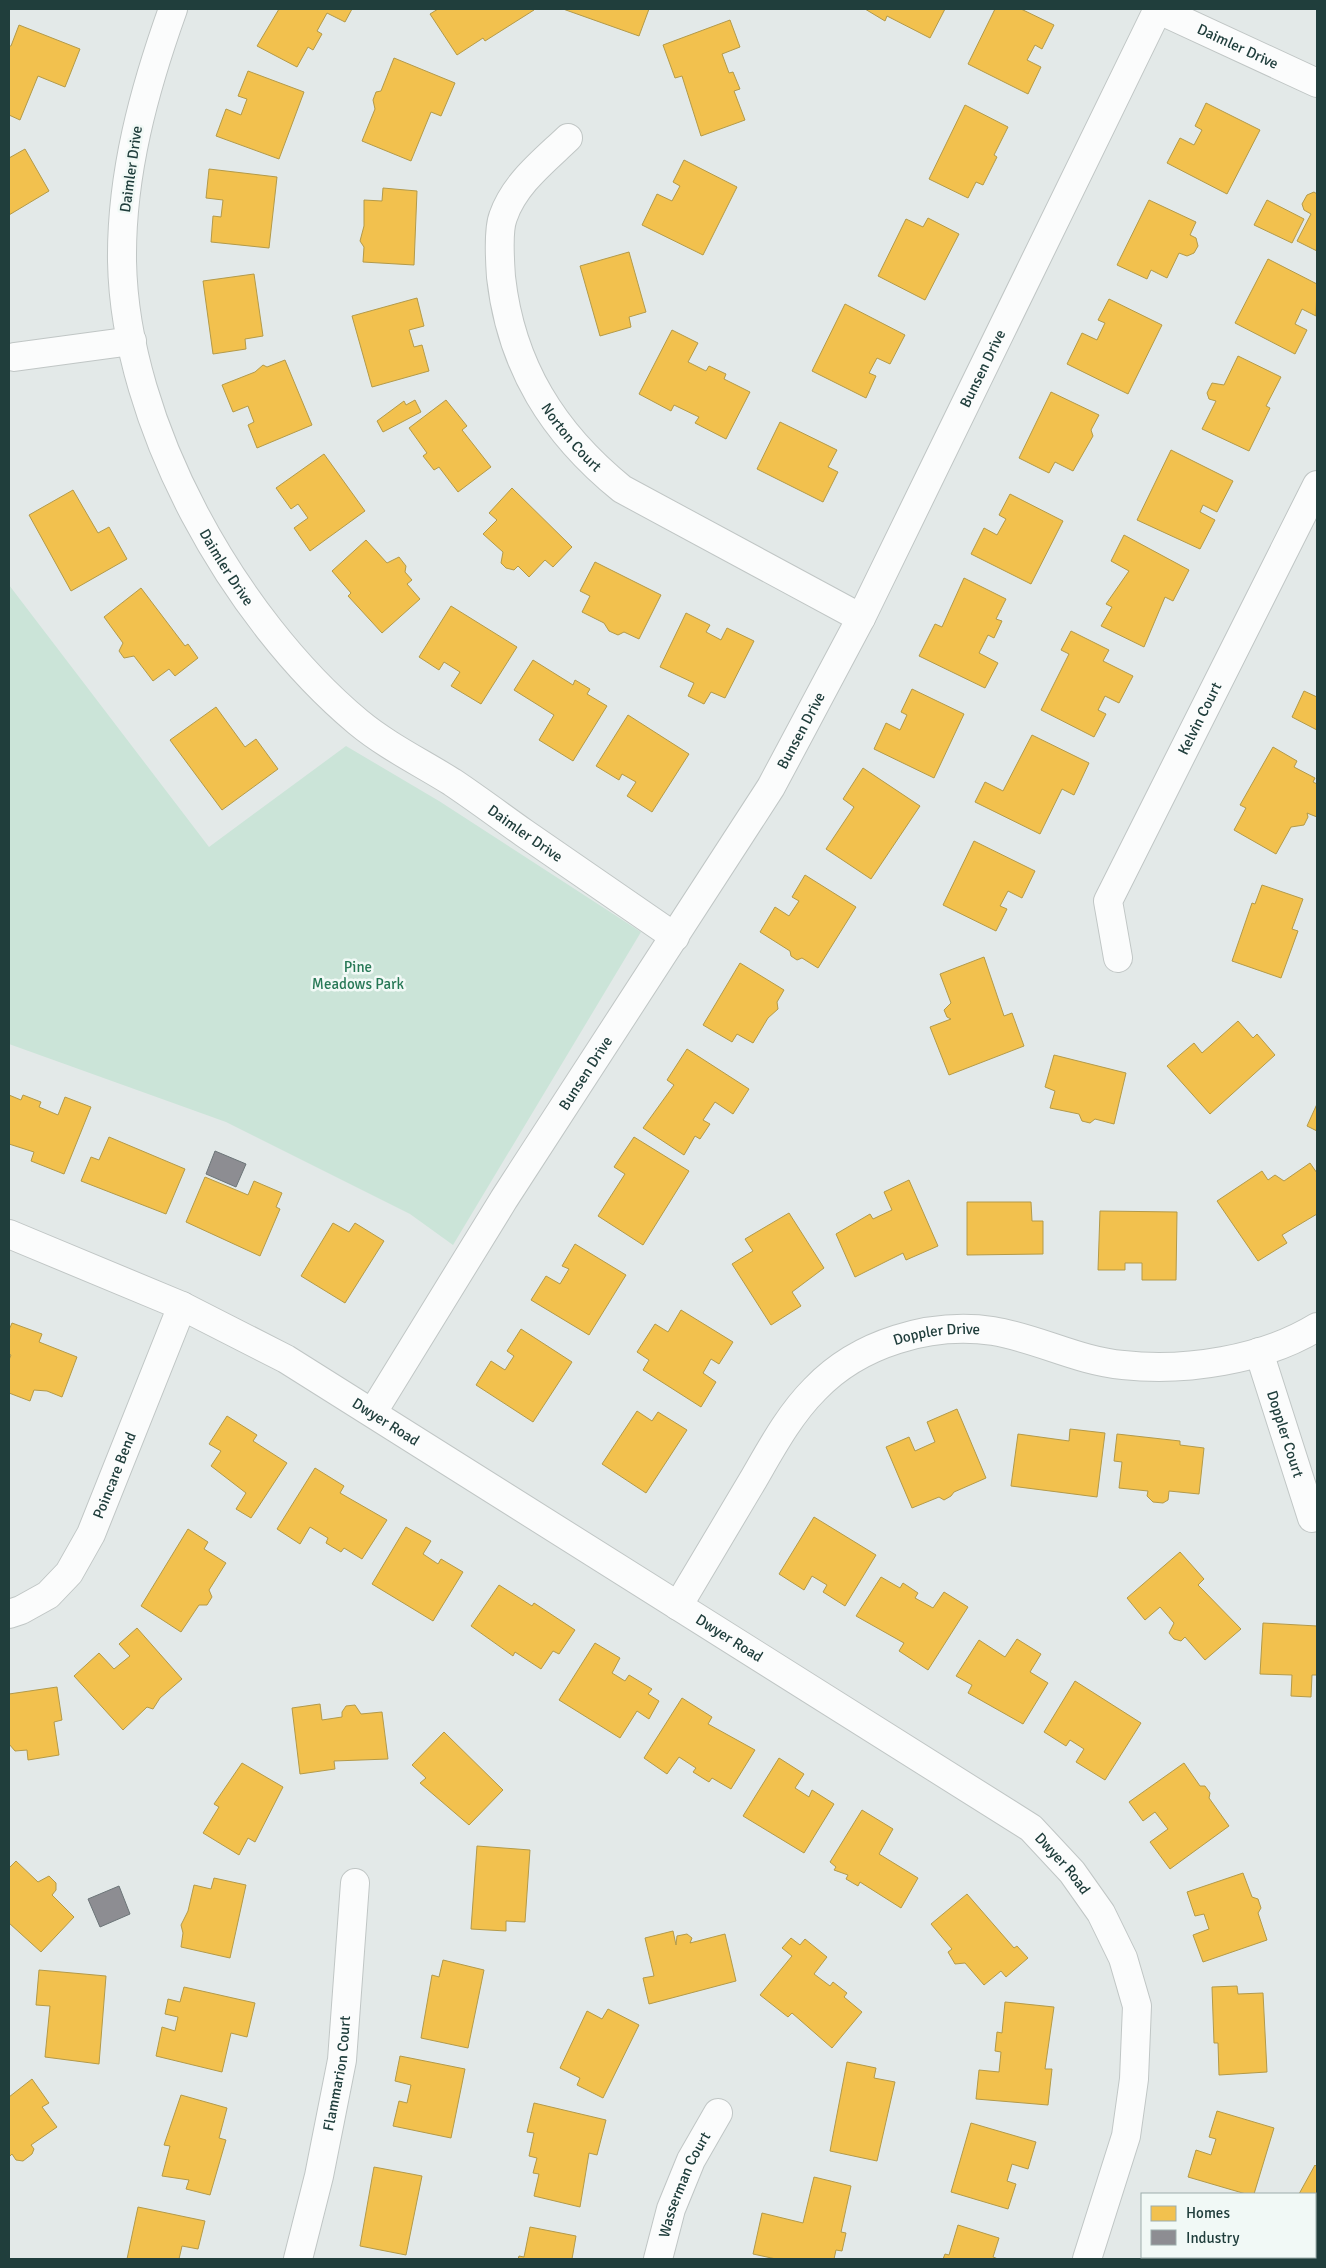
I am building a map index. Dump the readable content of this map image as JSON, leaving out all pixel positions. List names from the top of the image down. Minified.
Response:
{"streets":{"street":["Daimler Drive","Bunsen Drive","Norton Court","Kelvin Court","Doppler Drive","Dwyer Road","Doppler Court","Poincare Bend","Flammarion Court","Wasserman Court"]},"crossings":[["Daimler Drive","Bunsen Drive"],["Bunsen Drive","Norton Court"],["Bunsen Drive","Dwyer Road"],["Doppler Drive","Dwyer Road"],["Doppler Drive","Doppler Court"],["Dwyer Road","Poincare Bend"]],"parks":["Pine Meadows Park"],"legend":["Homes","Industry"]}
